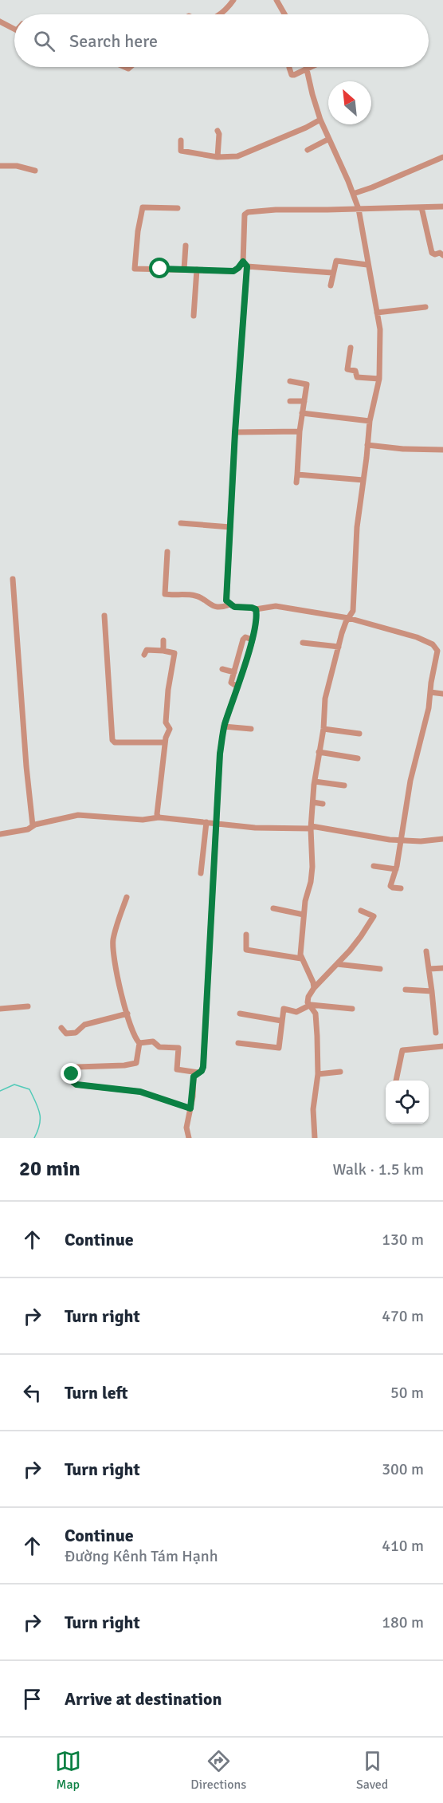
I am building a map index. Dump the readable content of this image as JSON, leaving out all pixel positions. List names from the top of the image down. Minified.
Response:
{"north":"top left","page":{"search":"Search here","heading":["20 min","Walk · 1.5 km"],"list":[["Continue","130 m"],["Turn right","470 m"],["Turn left","50 m"],["Turn right","300 m"],["Continue","Đường Kênh Tám Hạnh","410 m"],["Turn right","180 m"],"Arrive at destination"],"nav":["Map","Directions","Saved"]}}
